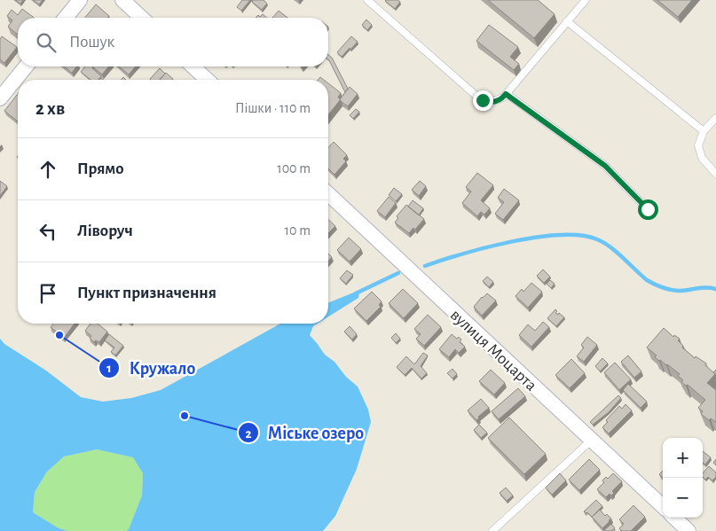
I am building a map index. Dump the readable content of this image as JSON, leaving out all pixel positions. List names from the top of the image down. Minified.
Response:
{"streets":{"street":["вулиця Моцарта"]},"places":["Кружало","Міське озеро"],"page":{"search":"Пошук","heading":["2 хв","Пішки · 110 m"],"list":[["Прямо","100 m"],["Ліворуч","10 m"],"Пункт призначення"],"map_buttons":["+","−"]}}
